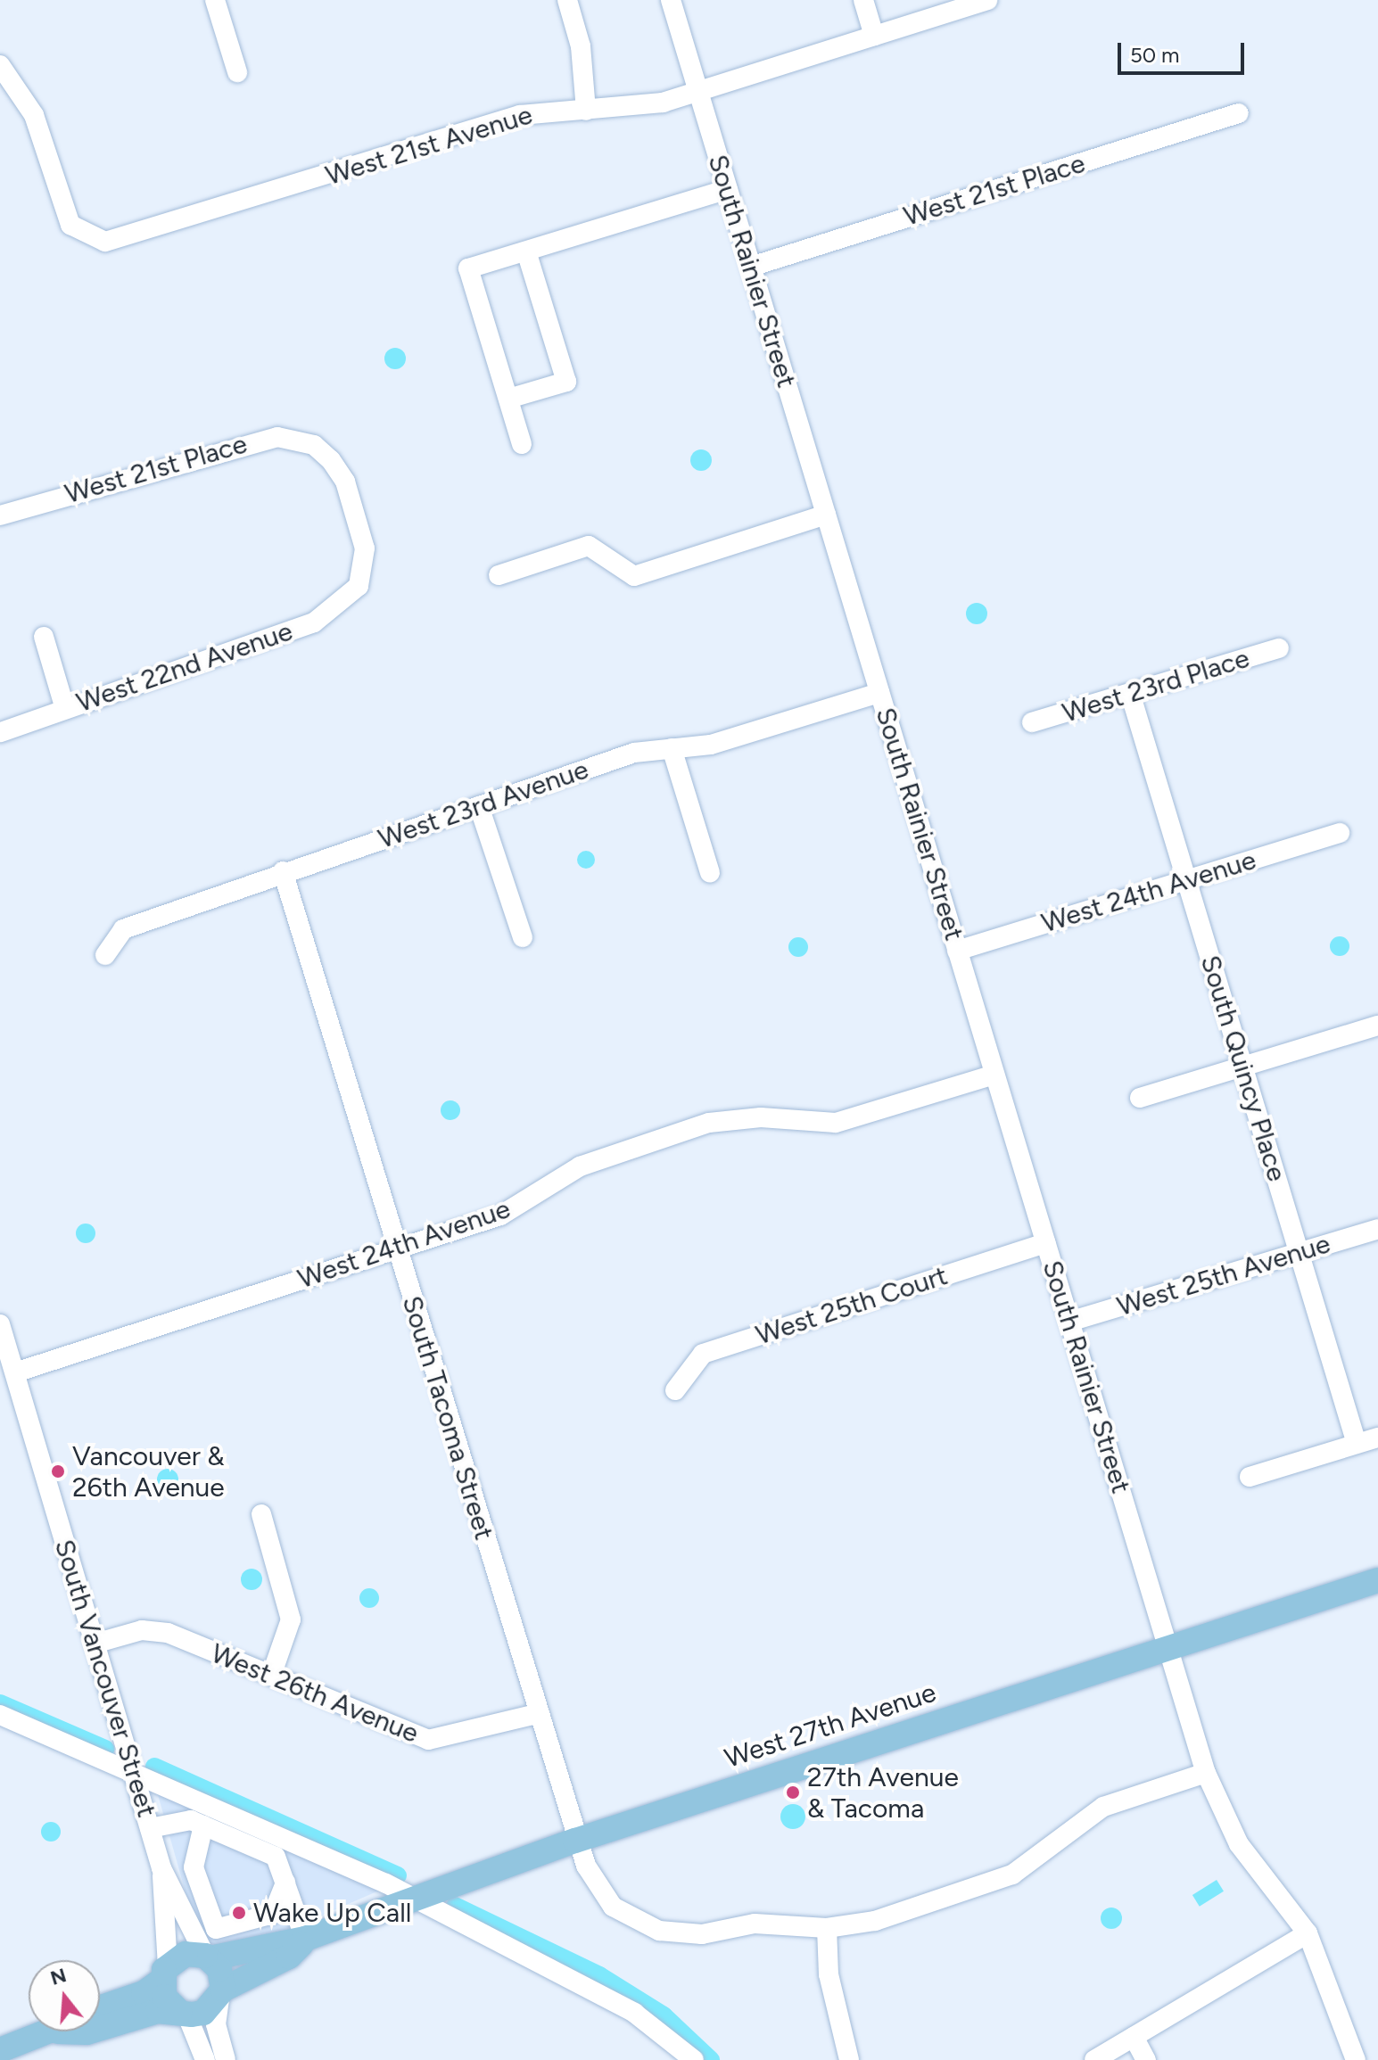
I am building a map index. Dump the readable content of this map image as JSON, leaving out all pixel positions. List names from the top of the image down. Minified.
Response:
{"streets":{"main road":["West 27th Avenue"],"street":["West 21st Avenue","West 21st Place","South Rainier Street","West 22nd Avenue","West 23rd Place","West 23rd Avenue","West 24th Avenue","South Quincy Place","West 25th Avenue","West 25th Court","South Tacoma Street","South Vancouver Street","West 26th Avenue"]},"crossings":[["West 21st Avenue","South Rainier Street"],["West 21st Place","South Rainier Street"],["West 21st Place","West 22nd Avenue"],["South Rainier Street","West 23rd Avenue"],["South Rainier Street","West 24th Avenue"],["South Rainier Street","West 25th Avenue"],["South Rainier Street","West 25th Court"],["South Rainier Street","South Tacoma Street"],["South Rainier Street","West 27th Avenue"],["West 23rd Place","South Quincy Place"],["West 23rd Avenue","South Tacoma Street"],["West 24th Avenue","South Quincy Place"],["West 24th Avenue","South Tacoma Street"],["West 24th Avenue","South Vancouver Street"],["South Quincy Place","West 25th Avenue"],["South Tacoma Street","West 26th Avenue"],["South Tacoma Street","West 27th Avenue"],["South Vancouver Street","West 26th Avenue"],["South Vancouver Street","West 27th Avenue"]],"places":["Vancouver & 26th Avenue","27th Avenue & Tacoma","Wake Up Call"],"scale_bar":"50 m","north":"top"}
